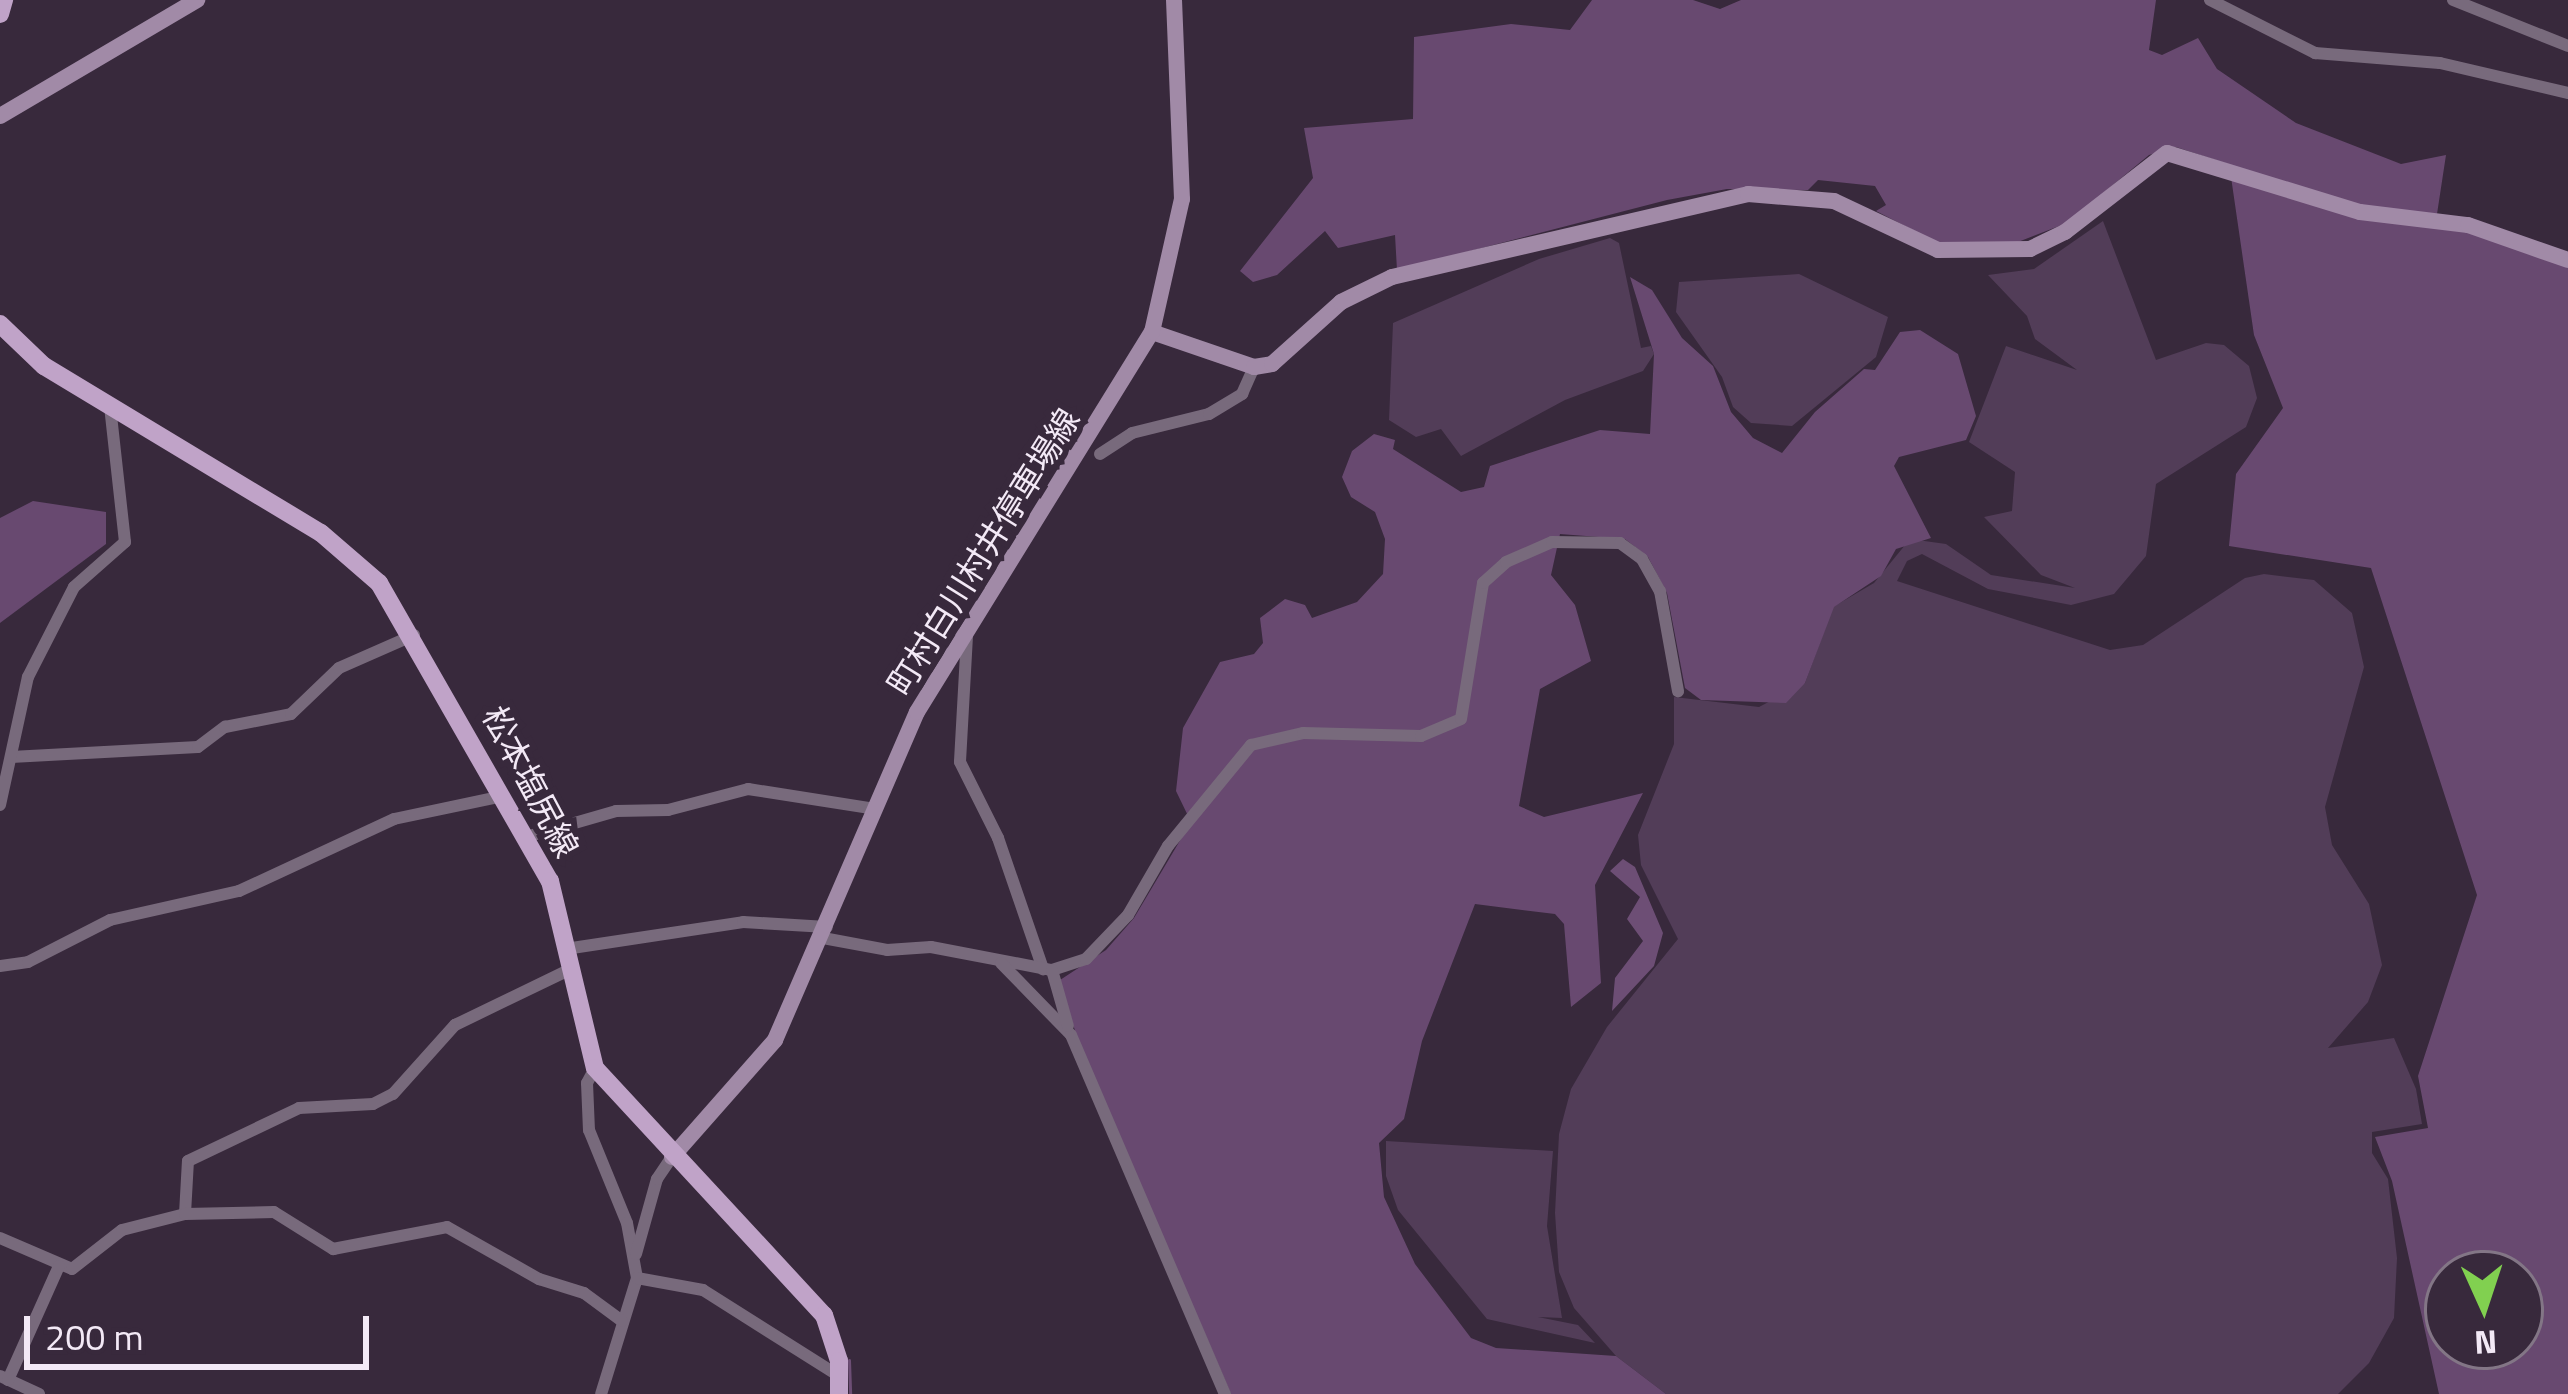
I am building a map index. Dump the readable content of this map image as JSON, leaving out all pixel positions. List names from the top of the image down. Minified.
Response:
{"streets":{"main road":["松本塩尻線"],"street":["町村白川村井停車場線"]},"scale_bar":"200 m","north":"bottom"}
